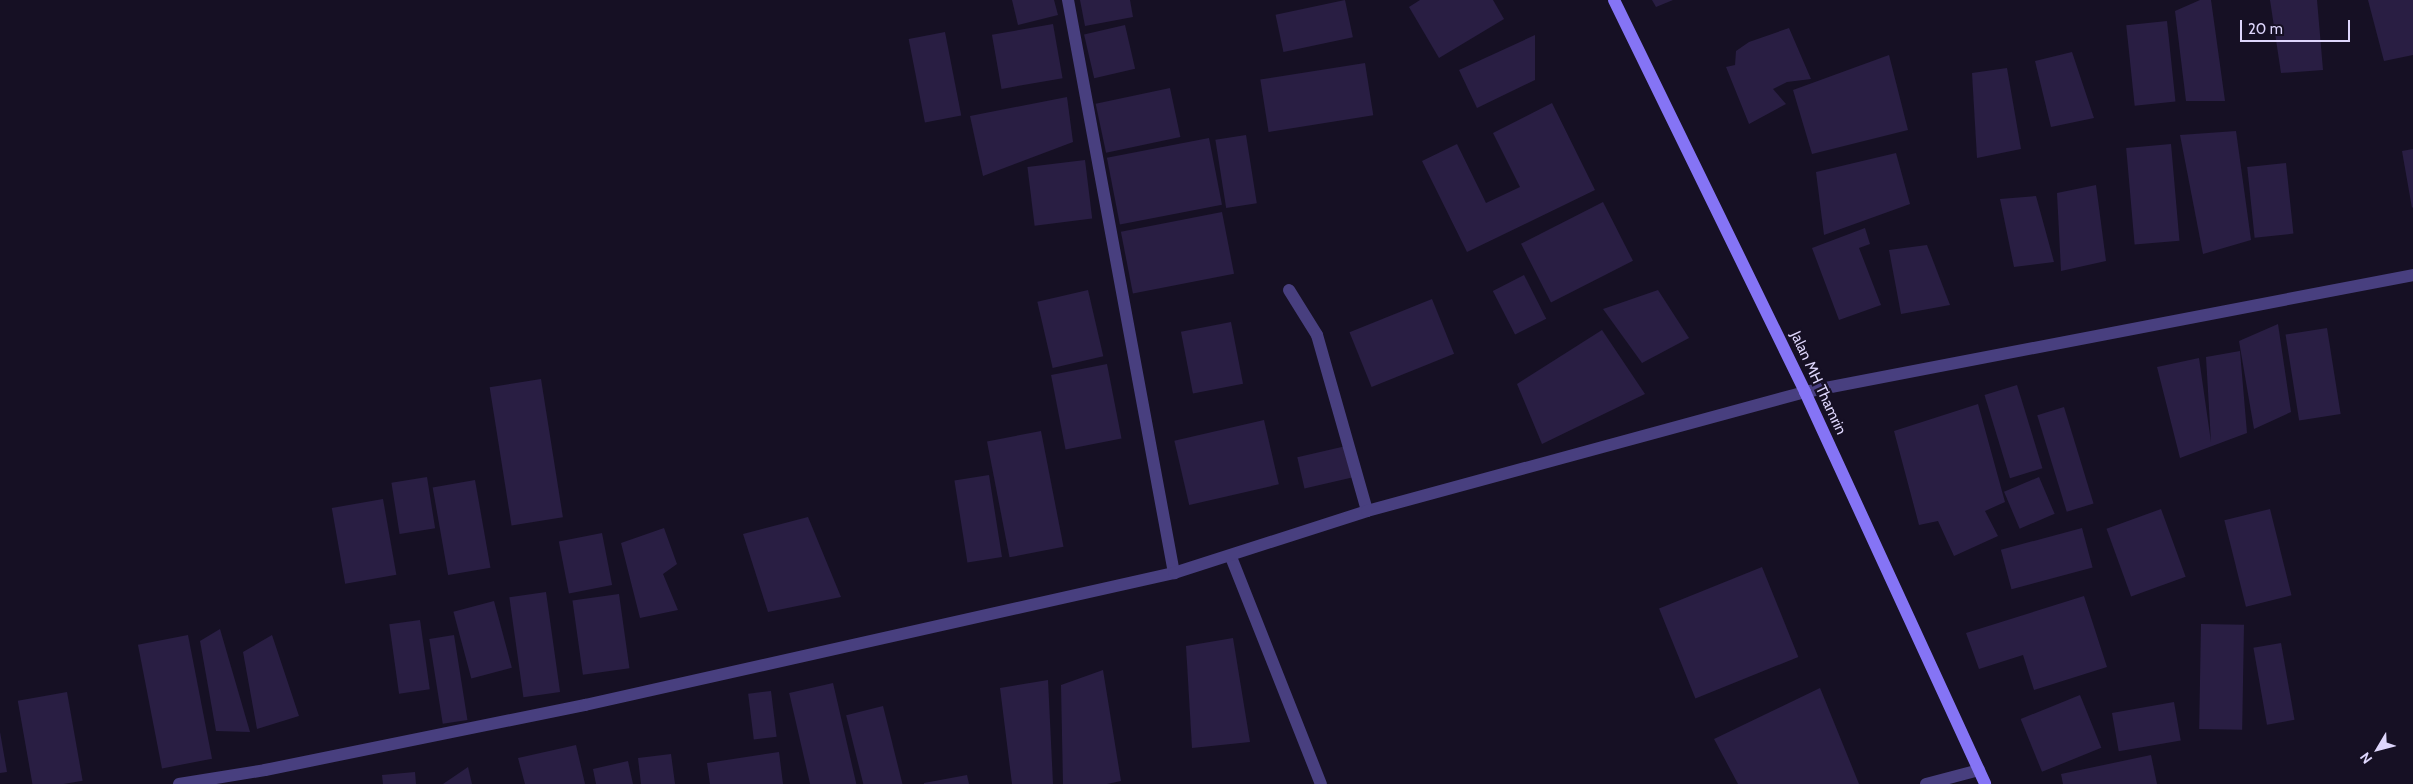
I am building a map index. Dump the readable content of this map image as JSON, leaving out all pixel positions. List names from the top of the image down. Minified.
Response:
{"streets":{"main road":["Jalan MH Thamrin"]},"scale_bar":"20 m","north":"bottom left"}
